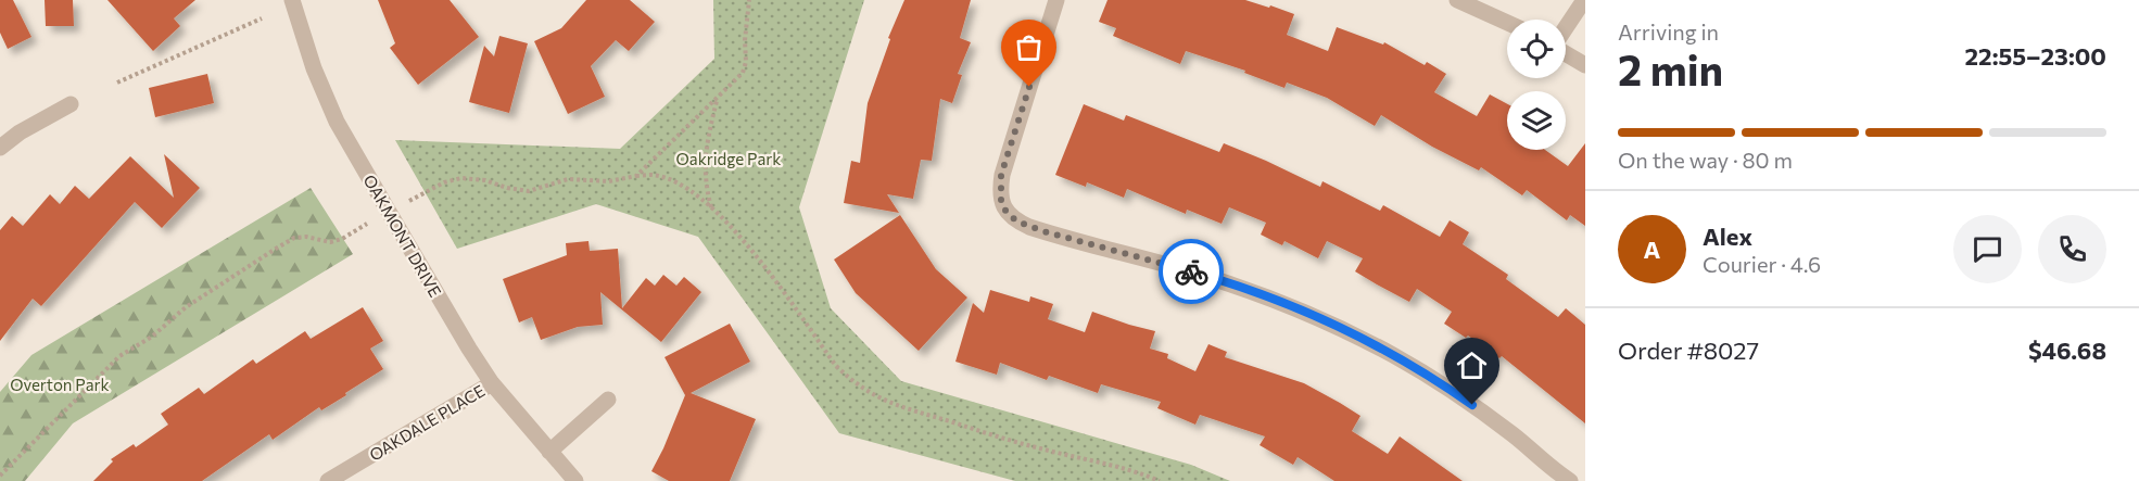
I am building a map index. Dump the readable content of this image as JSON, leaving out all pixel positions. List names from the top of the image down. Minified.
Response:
{"streets":{"street":["OAKMONT DRIVE","OAKDALE PLACE"]},"crossings":[["OAKMONT DRIVE","OAKDALE PLACE"]],"parks":["Oakridge Park","Overton Park"],"page":{"heading":["2 min","Arriving in","22:55–23:00"],"panel":["Alex","Courier · 4.6","Order #8027","$46.68"],"bar":"On the way · 80 m","round":"A"}}
